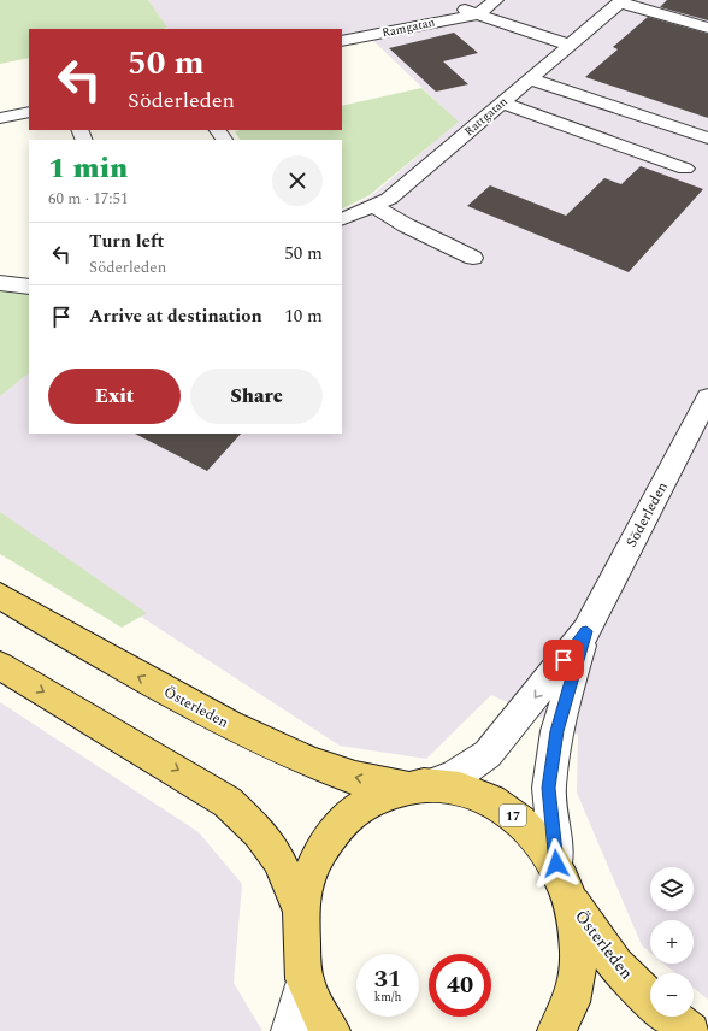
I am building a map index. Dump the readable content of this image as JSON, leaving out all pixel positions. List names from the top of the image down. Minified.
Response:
{"streets":{"main road":["Österleden","17"],"street":["Ramgatan","Rattgatan","Söderleden"]},"crossings":[["Ramgatan","Rattgatan"],["Söderleden","Österleden"],["Söderleden","17"],["Österleden","17"]],"page":{"turn":["50 m","Söderleden"],"heading":["1 min","60 m · 17:51"],"list":[{"name":"Turn left","note":"Söderleden","value":"50 m"},{"name":"Arrive at destination","value":"10 m"}],"buttons":["Exit","Share"],"map_buttons":["+","−"],"speed":"31 km/h","limit":"40"}}
